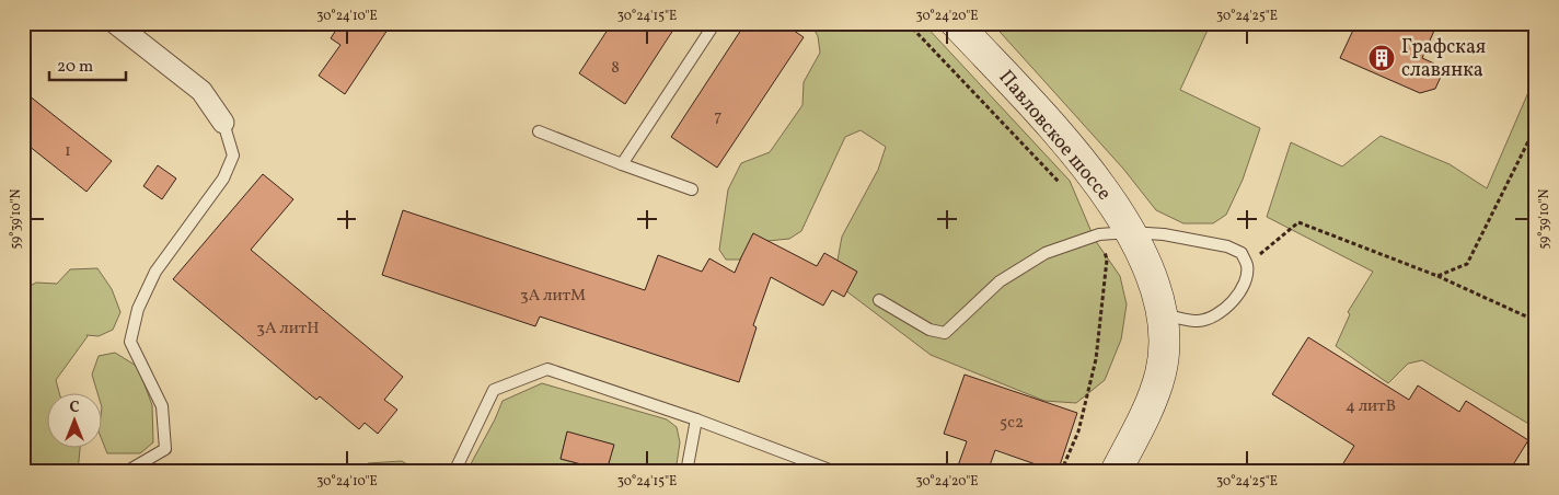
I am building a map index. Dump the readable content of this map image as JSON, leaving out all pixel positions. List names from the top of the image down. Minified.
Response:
{"streets":{"main road":["Павловское шоссе"]},"places":{"building":["Графская славянка"]},"house_numbers":["8","7","1","3А литМ","3А литН","4 литВ","5с2"],"scale_bar":"20 m","north":"top","coordinates":["30°24'10\"E","30°24'15\"E","30°24'20\"E","30°24'25\"E","59°39'10\"N"]}
